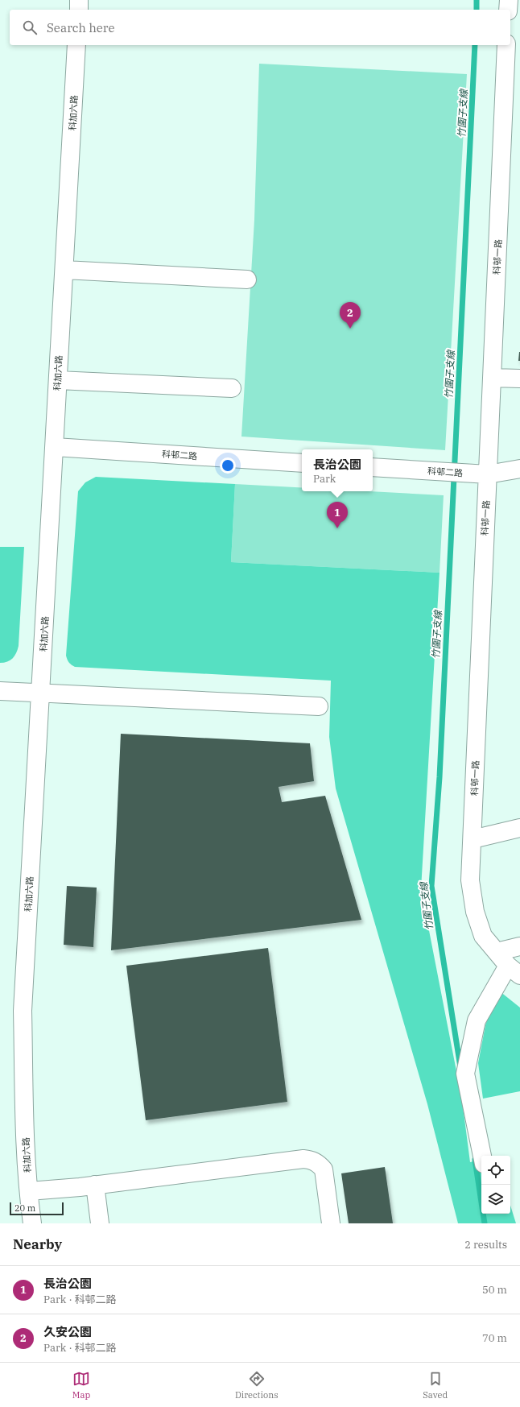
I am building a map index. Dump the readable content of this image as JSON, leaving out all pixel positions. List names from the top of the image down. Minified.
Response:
{"streets":{"street":["科加六路","科邨一路","科邨二路"]},"crossings":[["科加六路","科邨二路"],["科邨一路","科邨二路"]],"water":["竹圍子支線"],"scale_bar":"20 m","page":{"search":"Search here","pins":["2","1"],"popup":["長治公園","Park"],"scale":"20 m","heading":["Nearby","2 results"],"list":[{"mark":"1","name":"長治公園","note":"Park · 科邨二路","value":"50 m"},{"mark":"2","name":"久安公園","note":"Park · 科邨二路","value":"70 m"}],"nav":["Map","Directions","Saved"]}}
